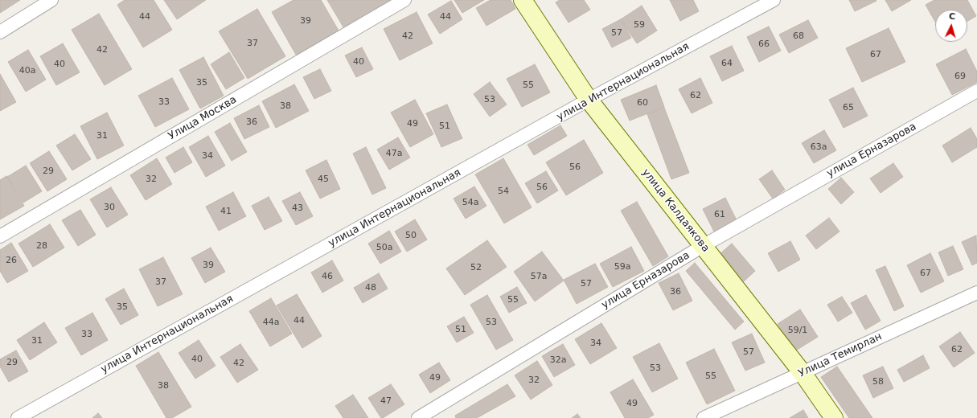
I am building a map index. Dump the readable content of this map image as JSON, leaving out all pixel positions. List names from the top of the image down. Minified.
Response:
{"streets":{"street":["улица Интернациональная","Улица Москва","улица Ерназарова","улица Калдаякова","Улица Темирлан"]},"crossings":[["улица Интернациональная","улица Калдаякова"],["улица Ерназарова","улица Калдаякова"],["улица Калдаякова","Улица Темирлан"]],"house_numbers":["44","44","39","59","57","42","68","37","66","42","67","40","64","40","40а","69","35","55","62","53","33","60","38","65","36","49","51","31","63а","47а","34","56","29","32","45","56","54","54а","30","43","41","61","50","28","50а","26","39","59а","52","67","46","57а","37","57","48","36","55","35","44","44а","53","51","59/1","33","31","34","62","57","40","32а","29","42","53","55","49","32","58","38","47","49"],"north":"top"}
